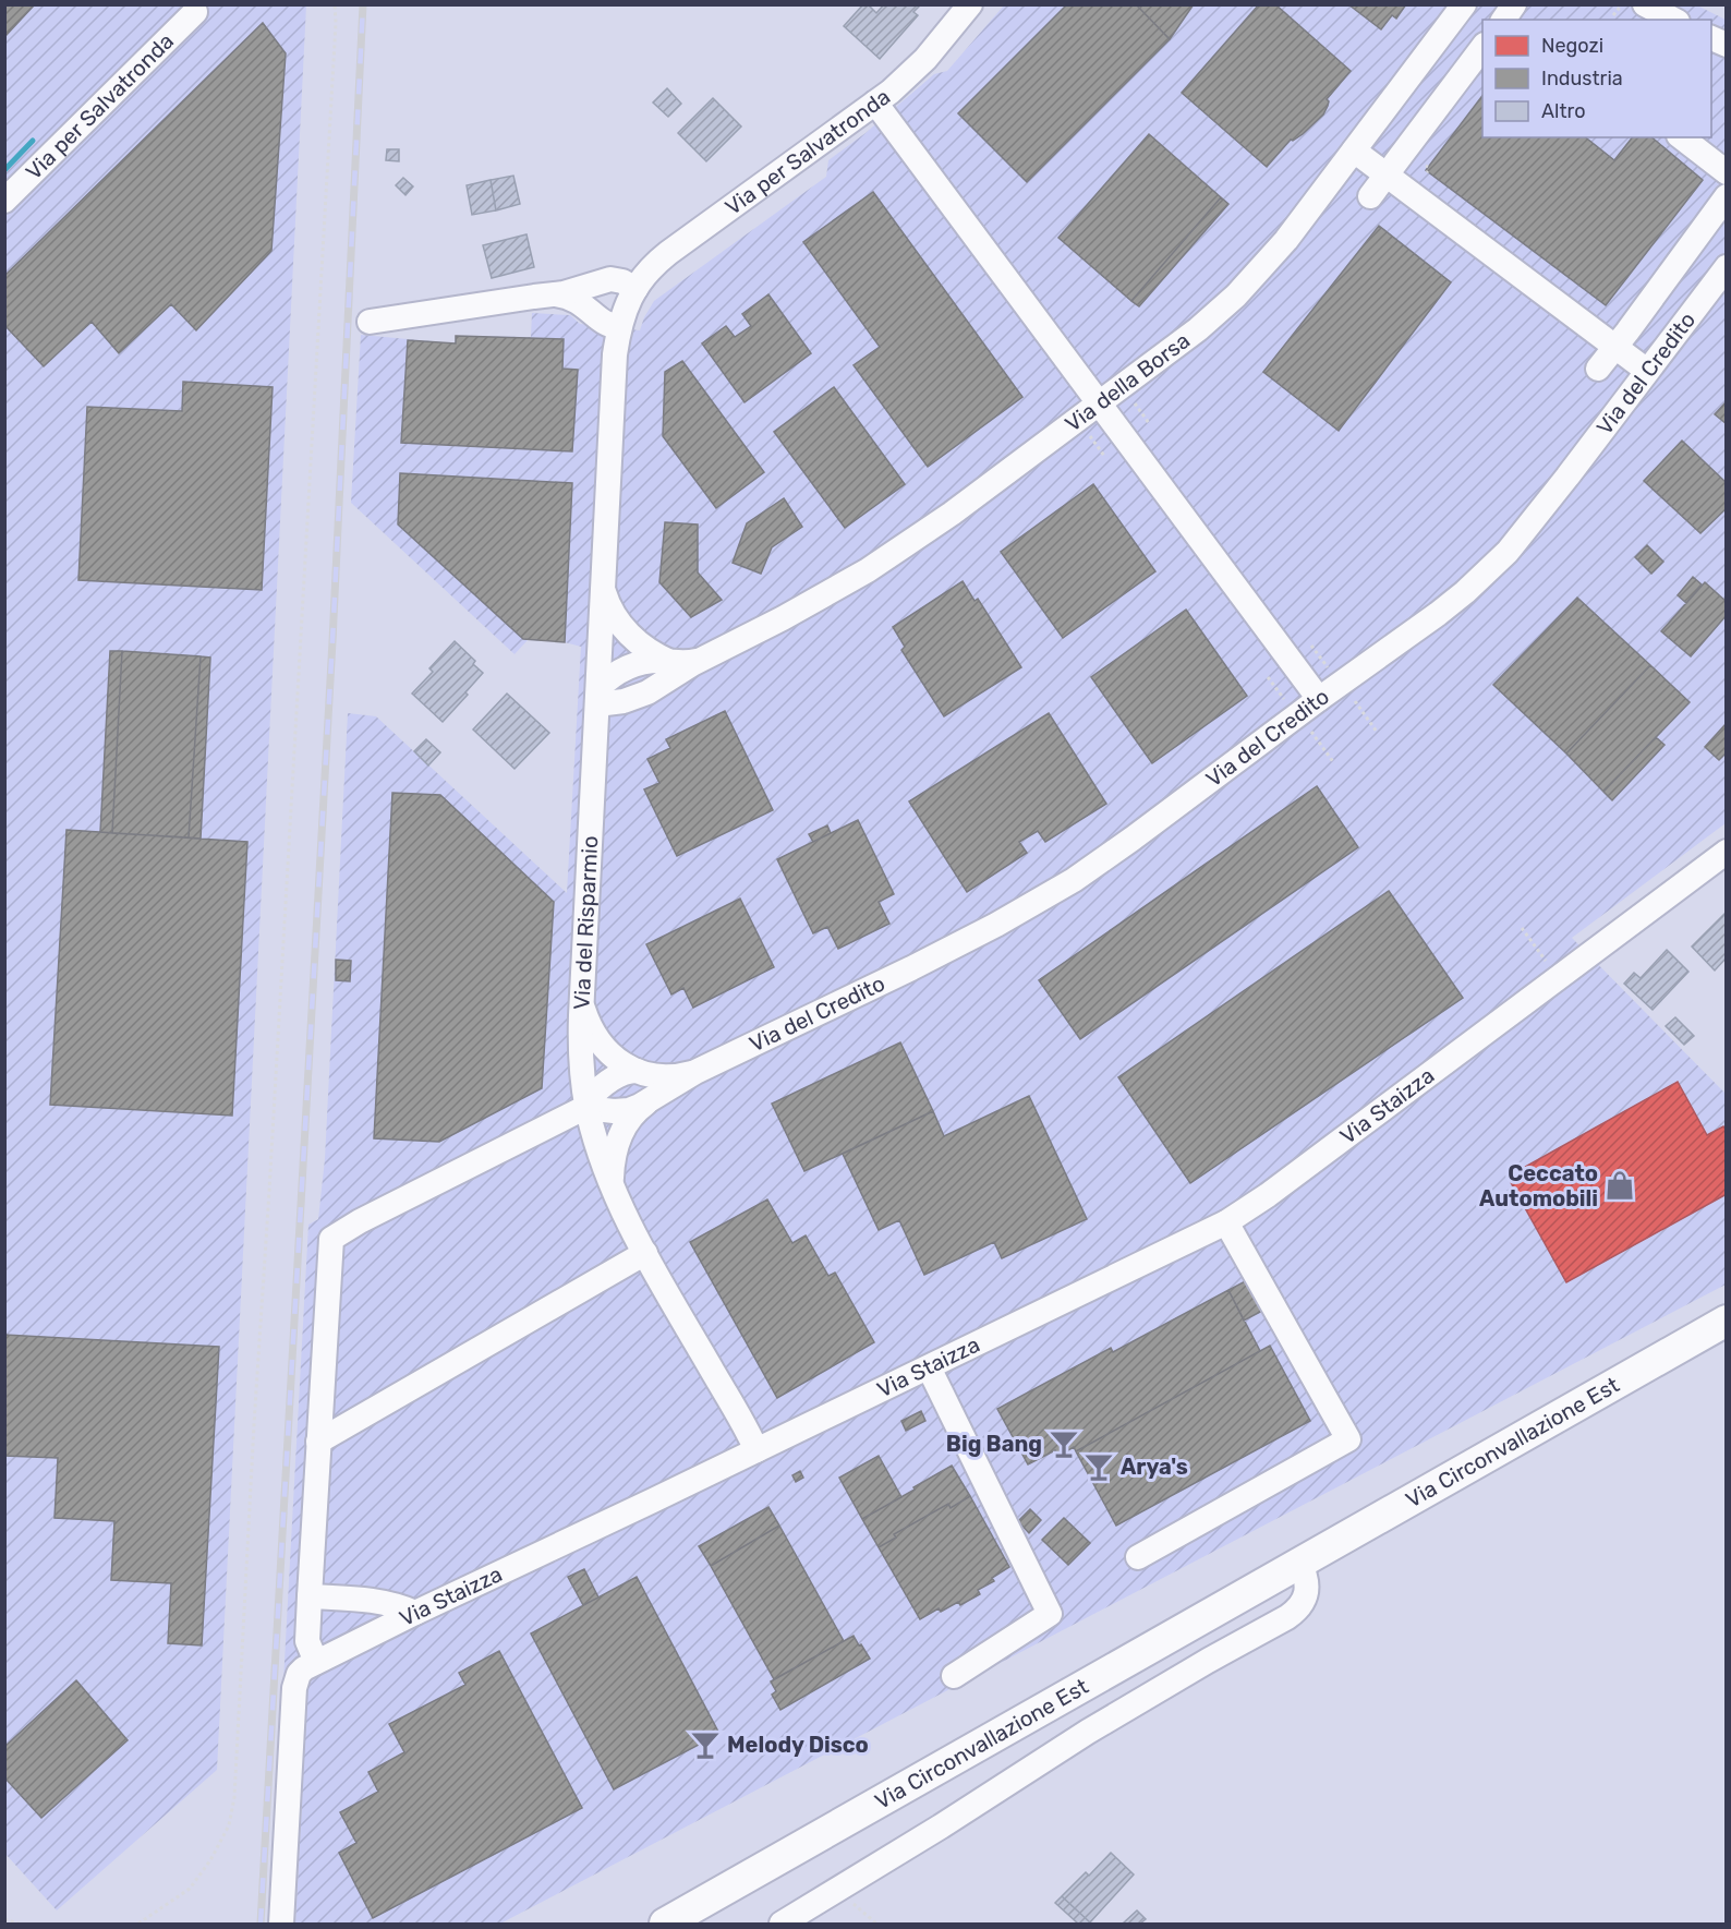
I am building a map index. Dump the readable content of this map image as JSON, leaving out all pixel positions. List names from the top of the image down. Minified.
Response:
{"streets":{"main road":["Via Circonvallazione Est"],"street":["Via per Salvatronda","Via del Credito","Via della Borsa","Via del Risparmio","Via Staizza"]},"crossings":[["Via per Salvatronda","Via del Risparmio"],["Via del Credito","Via del Risparmio"],["Via della Borsa","Via del Risparmio"],["Via del Risparmio","Via Staizza"]],"places":{"shop":["Ceccato Automobili"],"bar":["Big Bang","Arya's","Melody Disco"]},"legend":["Negozi","Industria","Altro"]}
